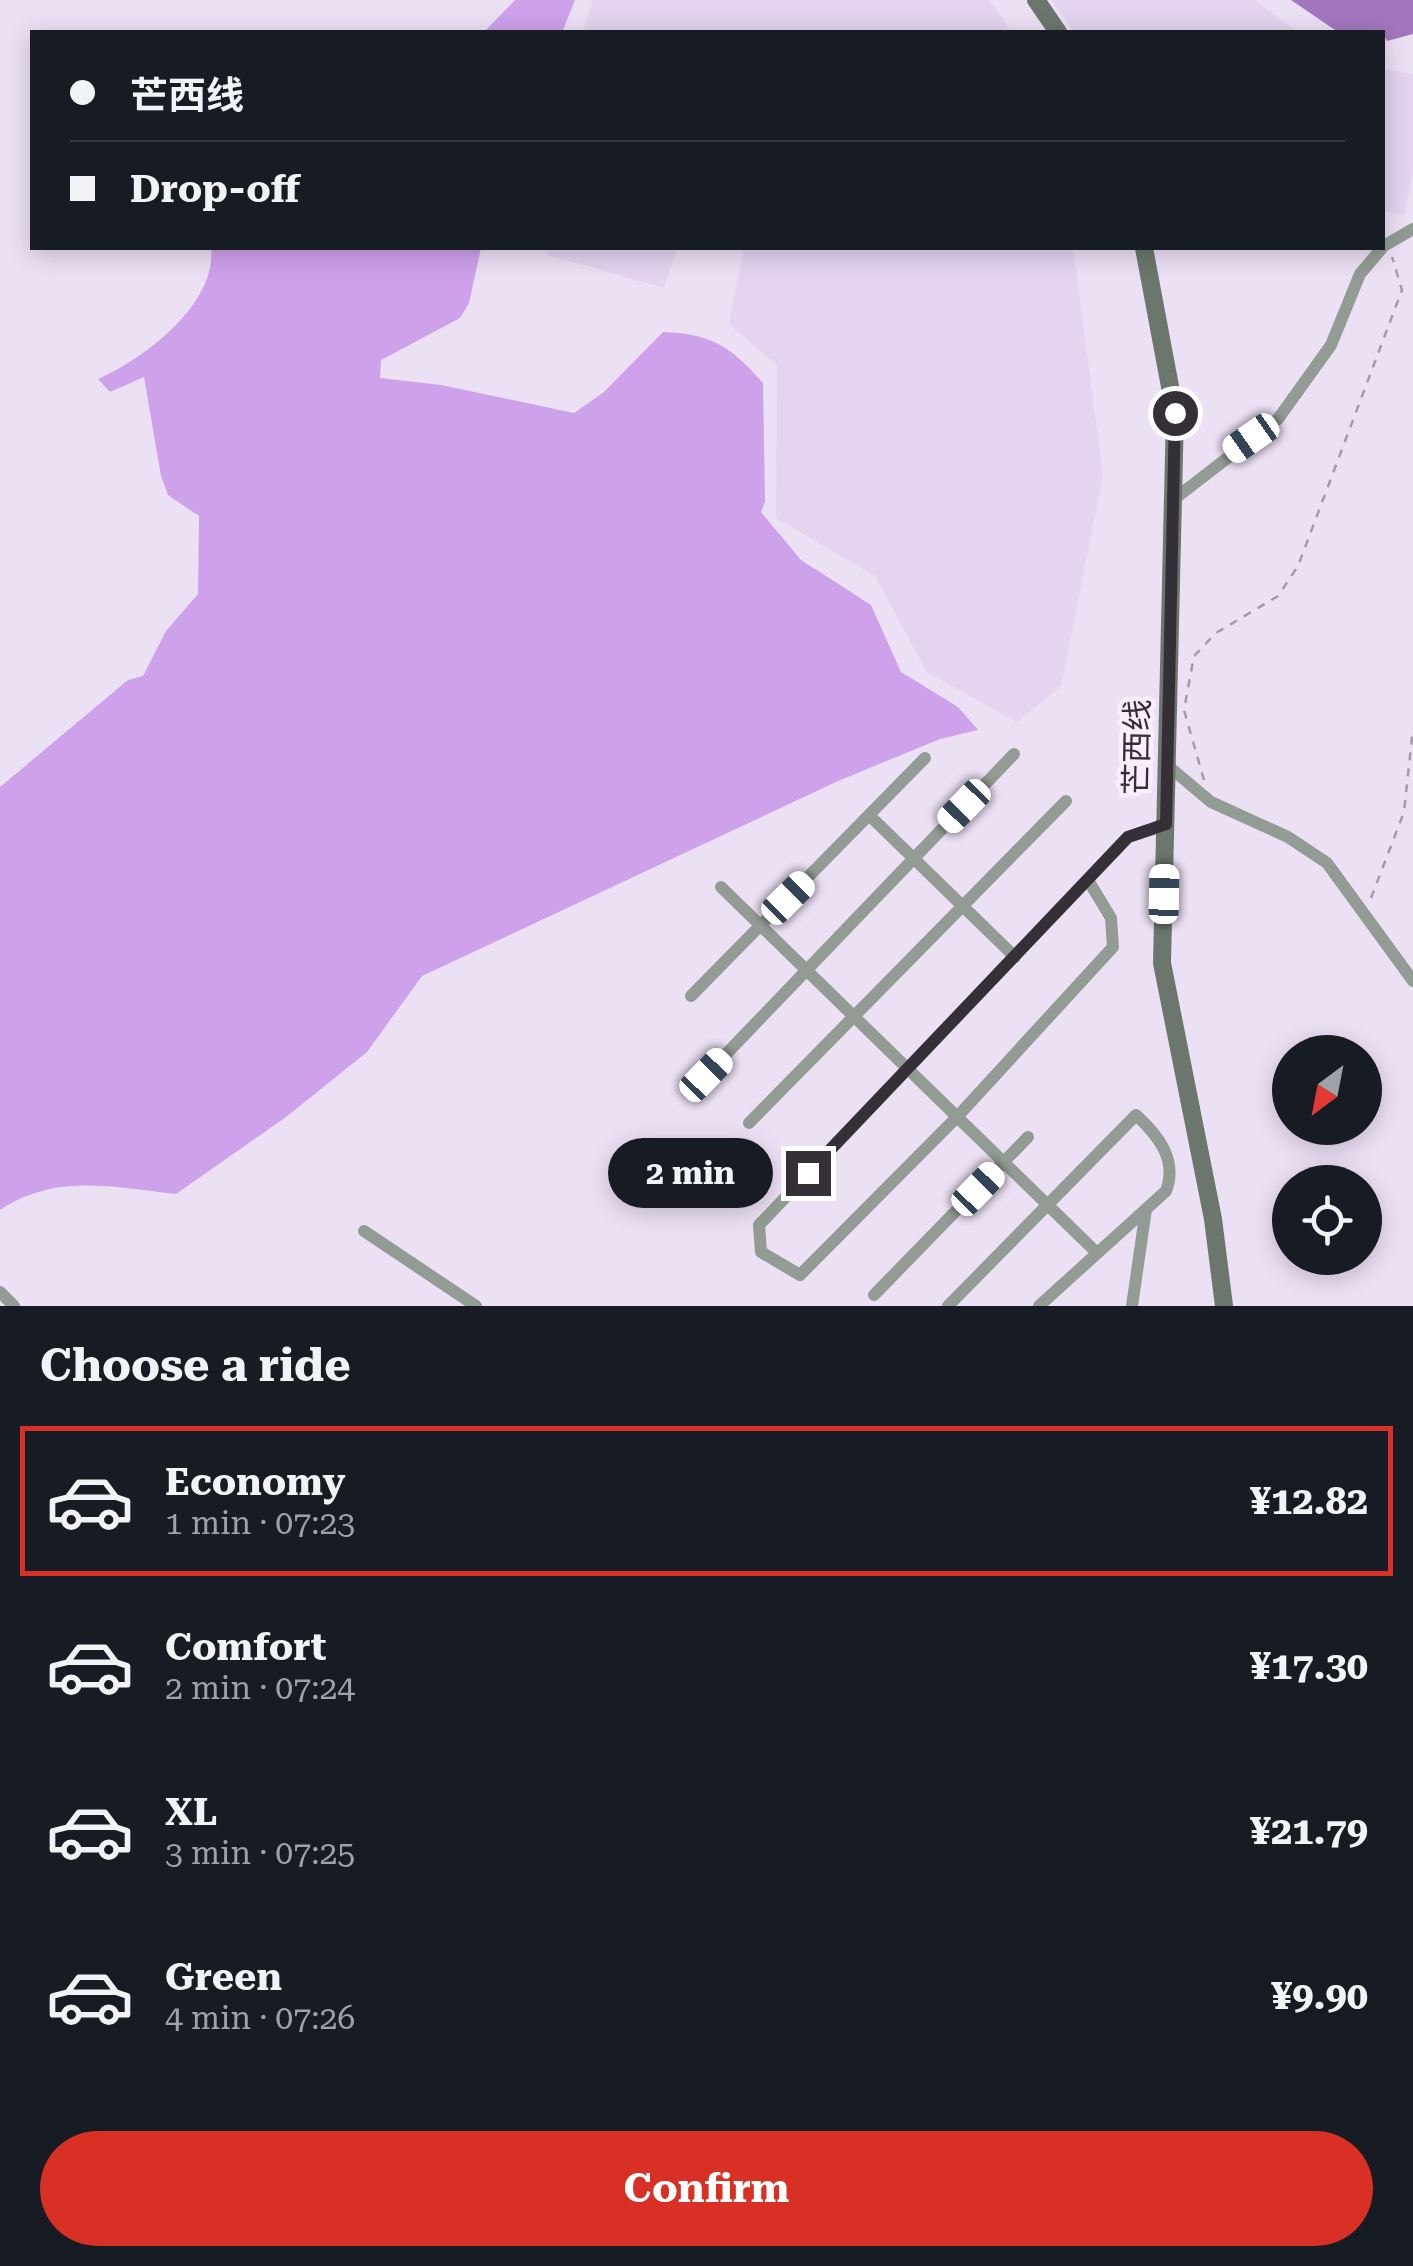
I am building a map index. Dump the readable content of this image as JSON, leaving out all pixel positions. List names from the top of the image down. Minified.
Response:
{"streets":{"main road":["芒西线"]},"north":"bottom left","page":{"banner":["芒西线","Drop-off"],"bubble":"2 min","heading":"Choose a ride","list":[{"name":"Economy","note":"1 min · 07:23","value":"¥12.82"},{"name":"Comfort","note":"2 min · 07:24","value":"¥17.30"},{"name":"XL","note":"3 min · 07:25","value":"¥21.79"},{"name":"Green","note":"4 min · 07:26","value":"¥9.90"}],"buttons":"Confirm"}}
